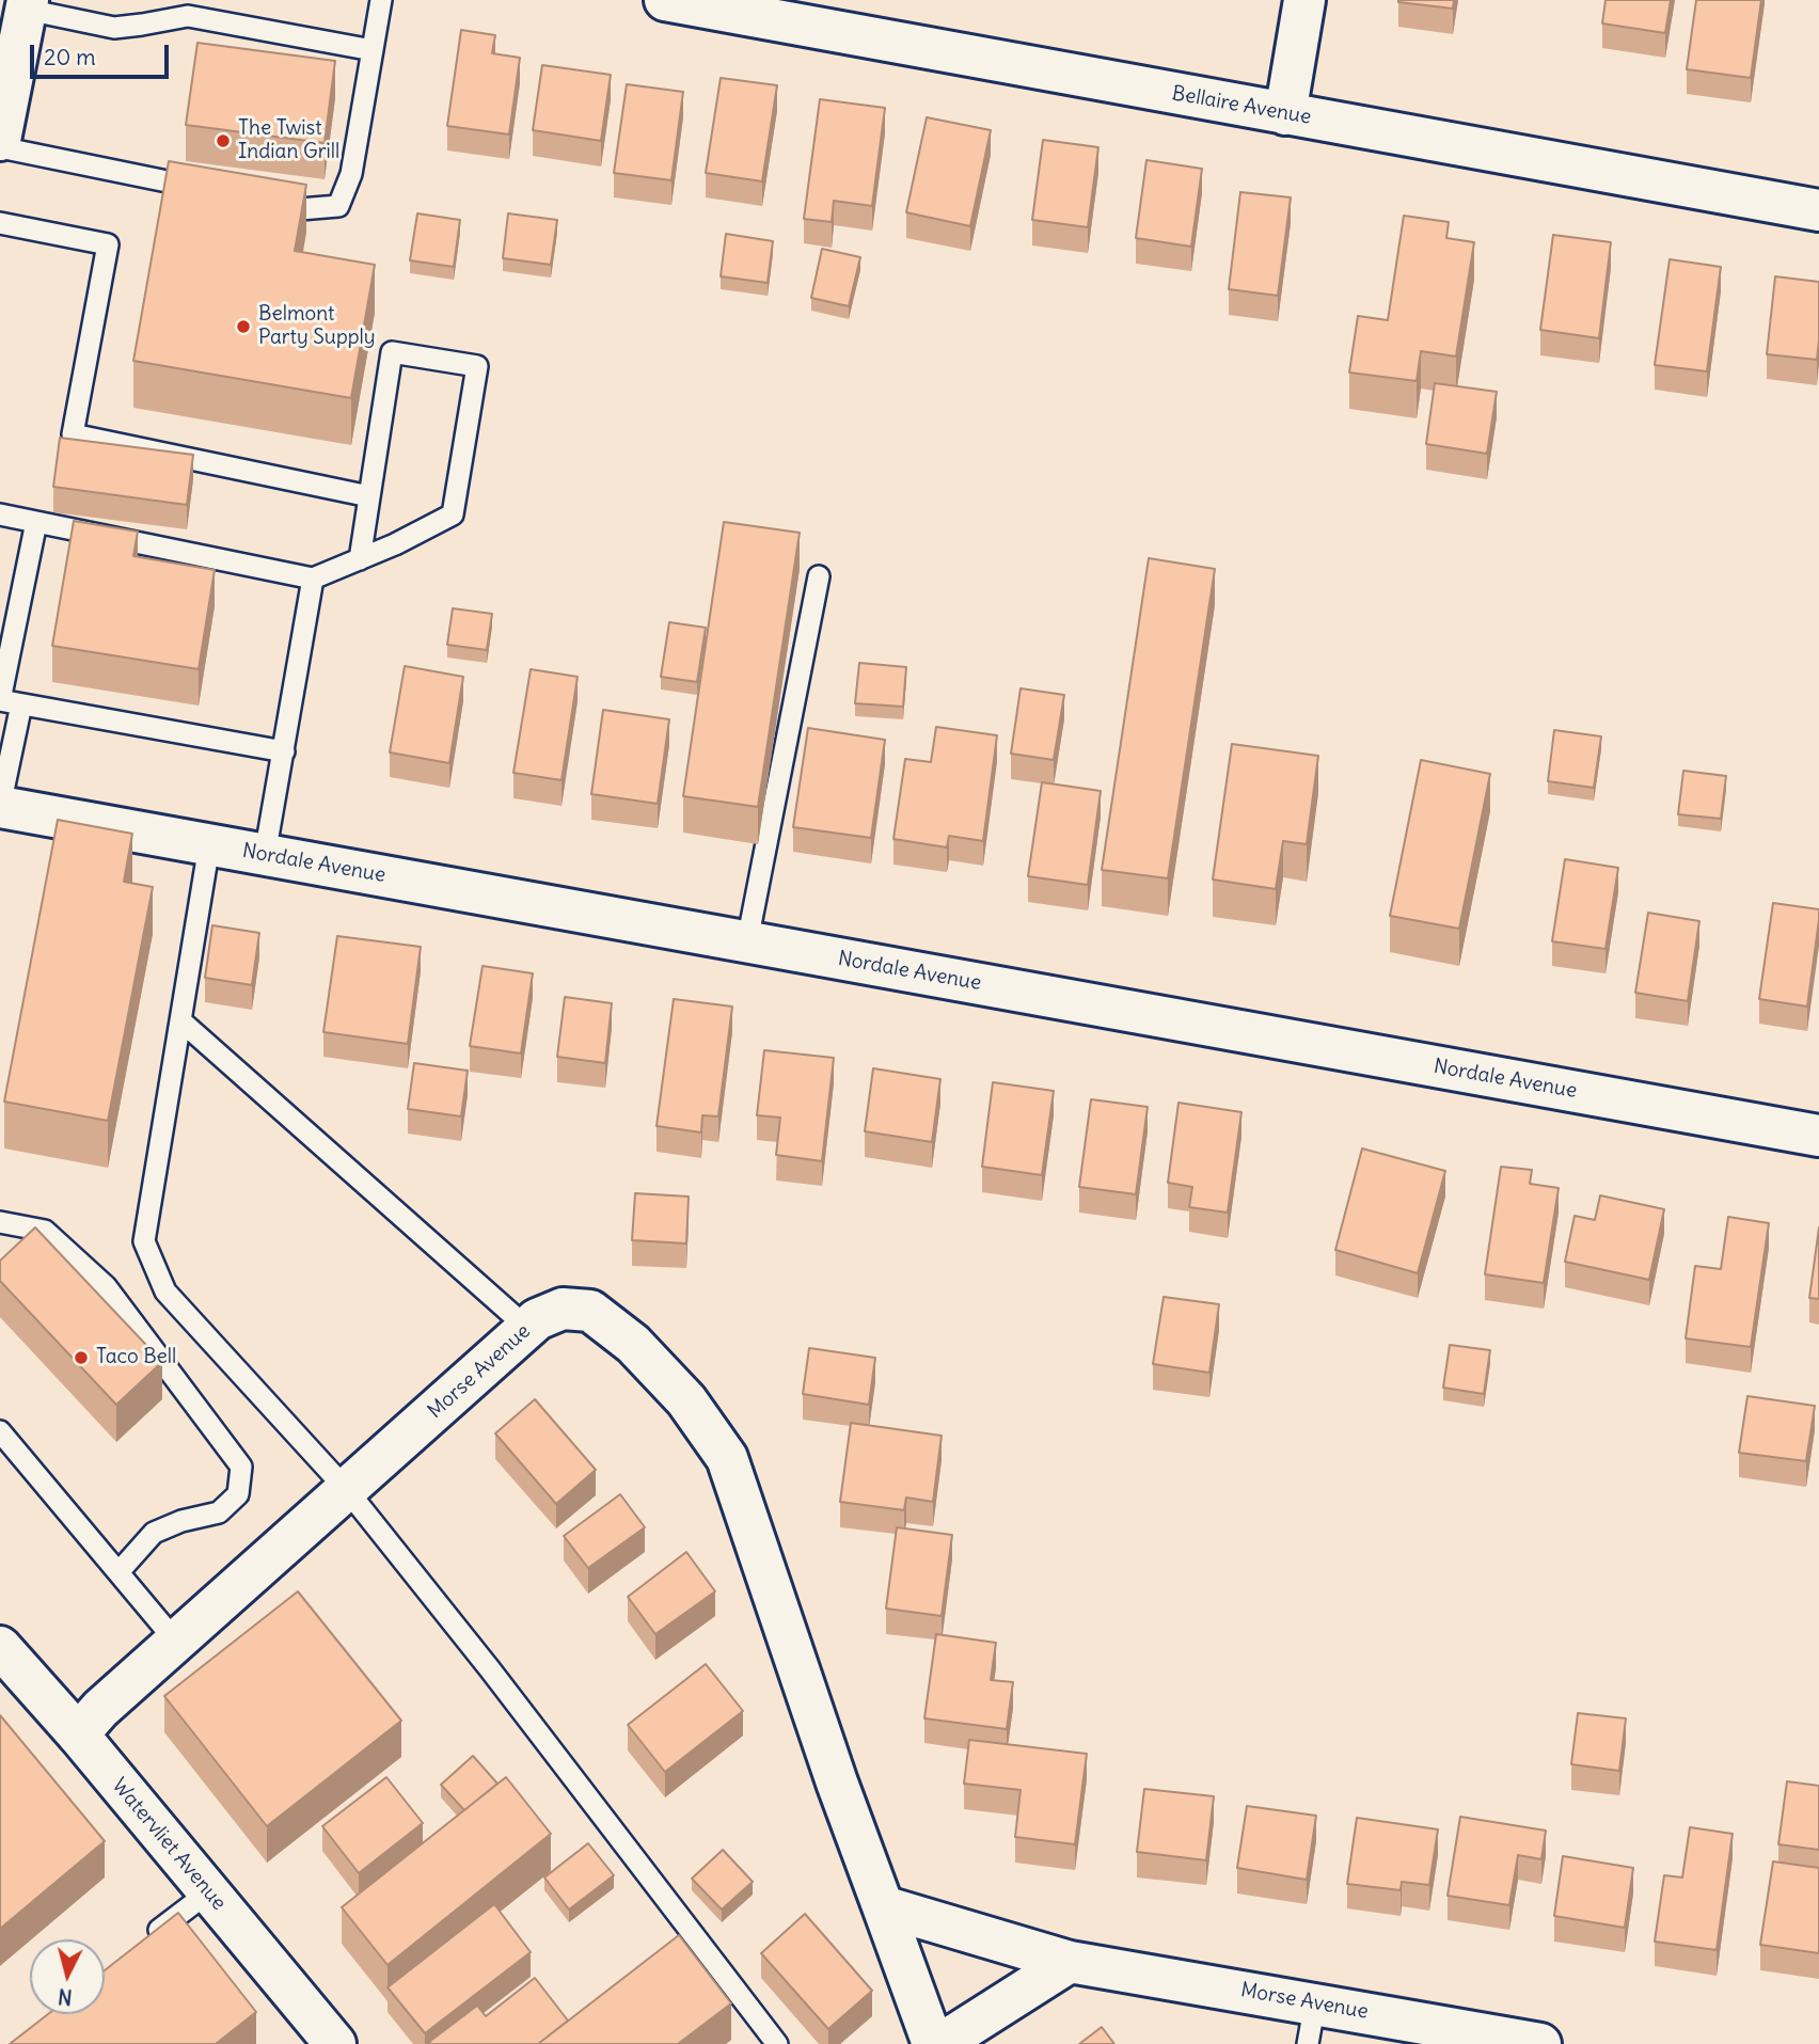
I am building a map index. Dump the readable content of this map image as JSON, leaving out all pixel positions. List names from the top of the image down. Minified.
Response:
{"streets":{"street":["Bellaire Avenue","Nordale Avenue","Morse Avenue","Watervliet Avenue"]},"crossings":[["Morse Avenue","Watervliet Avenue"]],"places":["The Twist Indian Grill","Belmont Party Supply","Taco Bell"],"scale_bar":"20 m","north":"bottom"}
